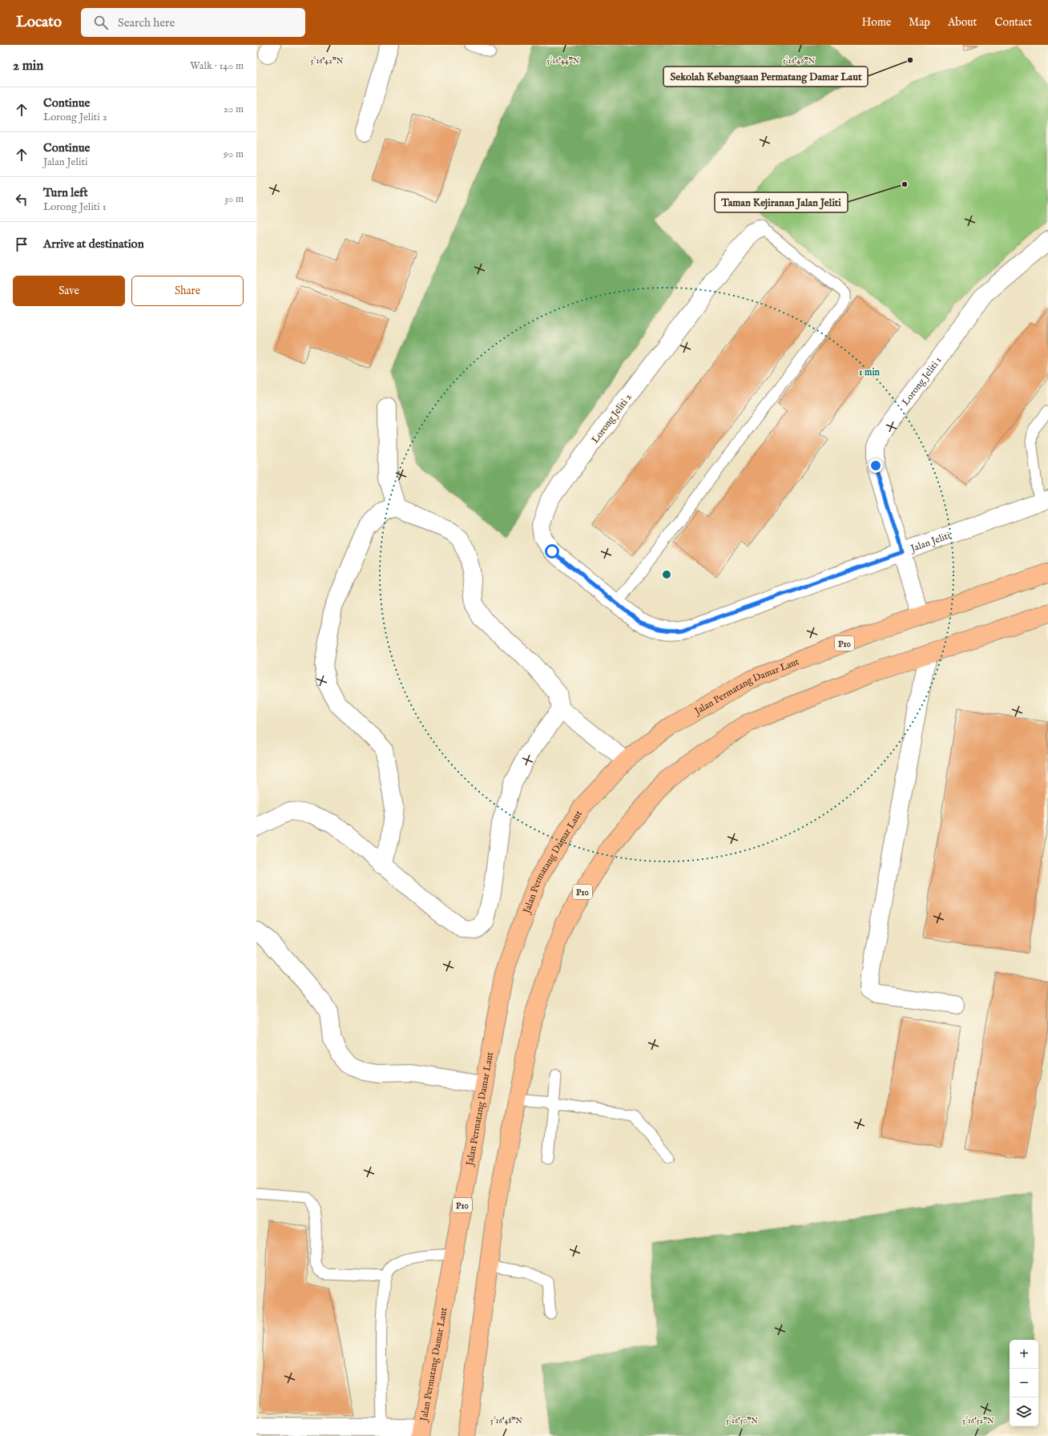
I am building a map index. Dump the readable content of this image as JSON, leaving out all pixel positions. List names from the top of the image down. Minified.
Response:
{"streets":{"highway":["P10","Jalan Permatang Damar Laut"],"street":["Lorong Jeliti 1","Lorong Jeliti 2","Jalan Jeliti"]},"crossings":[["Lorong Jeliti 1","Jalan Jeliti"],["Lorong Jeliti 1","Jalan Permatang Damar Laut"],["Lorong Jeliti 2","Jalan Jeliti"]],"places":["Sekolah Kebangsaan Permatang Damar Laut","Taman Kejiranan Jalan Jeliti"],"page":{"header":"Locato","search":"Search here","nav":["Home","Map","About","Contact"],"heading":["2 min","Walk · 140 m"],"list":[["Continue","Lorong Jeliti 2","20 m"],["Continue","Jalan Jeliti","90 m"],["Turn left","Lorong Jeliti 1","30 m"],"Arrive at destination"],"buttons":["Save","Share"],"map_buttons":["+","−"]},"coordinates":["5°16'44\"N","5°16'42\"N","5°16'46\"N","5°16'48\"N","5°16'50\"N","5°16'52\"N"],"rings":["1 min"]}
